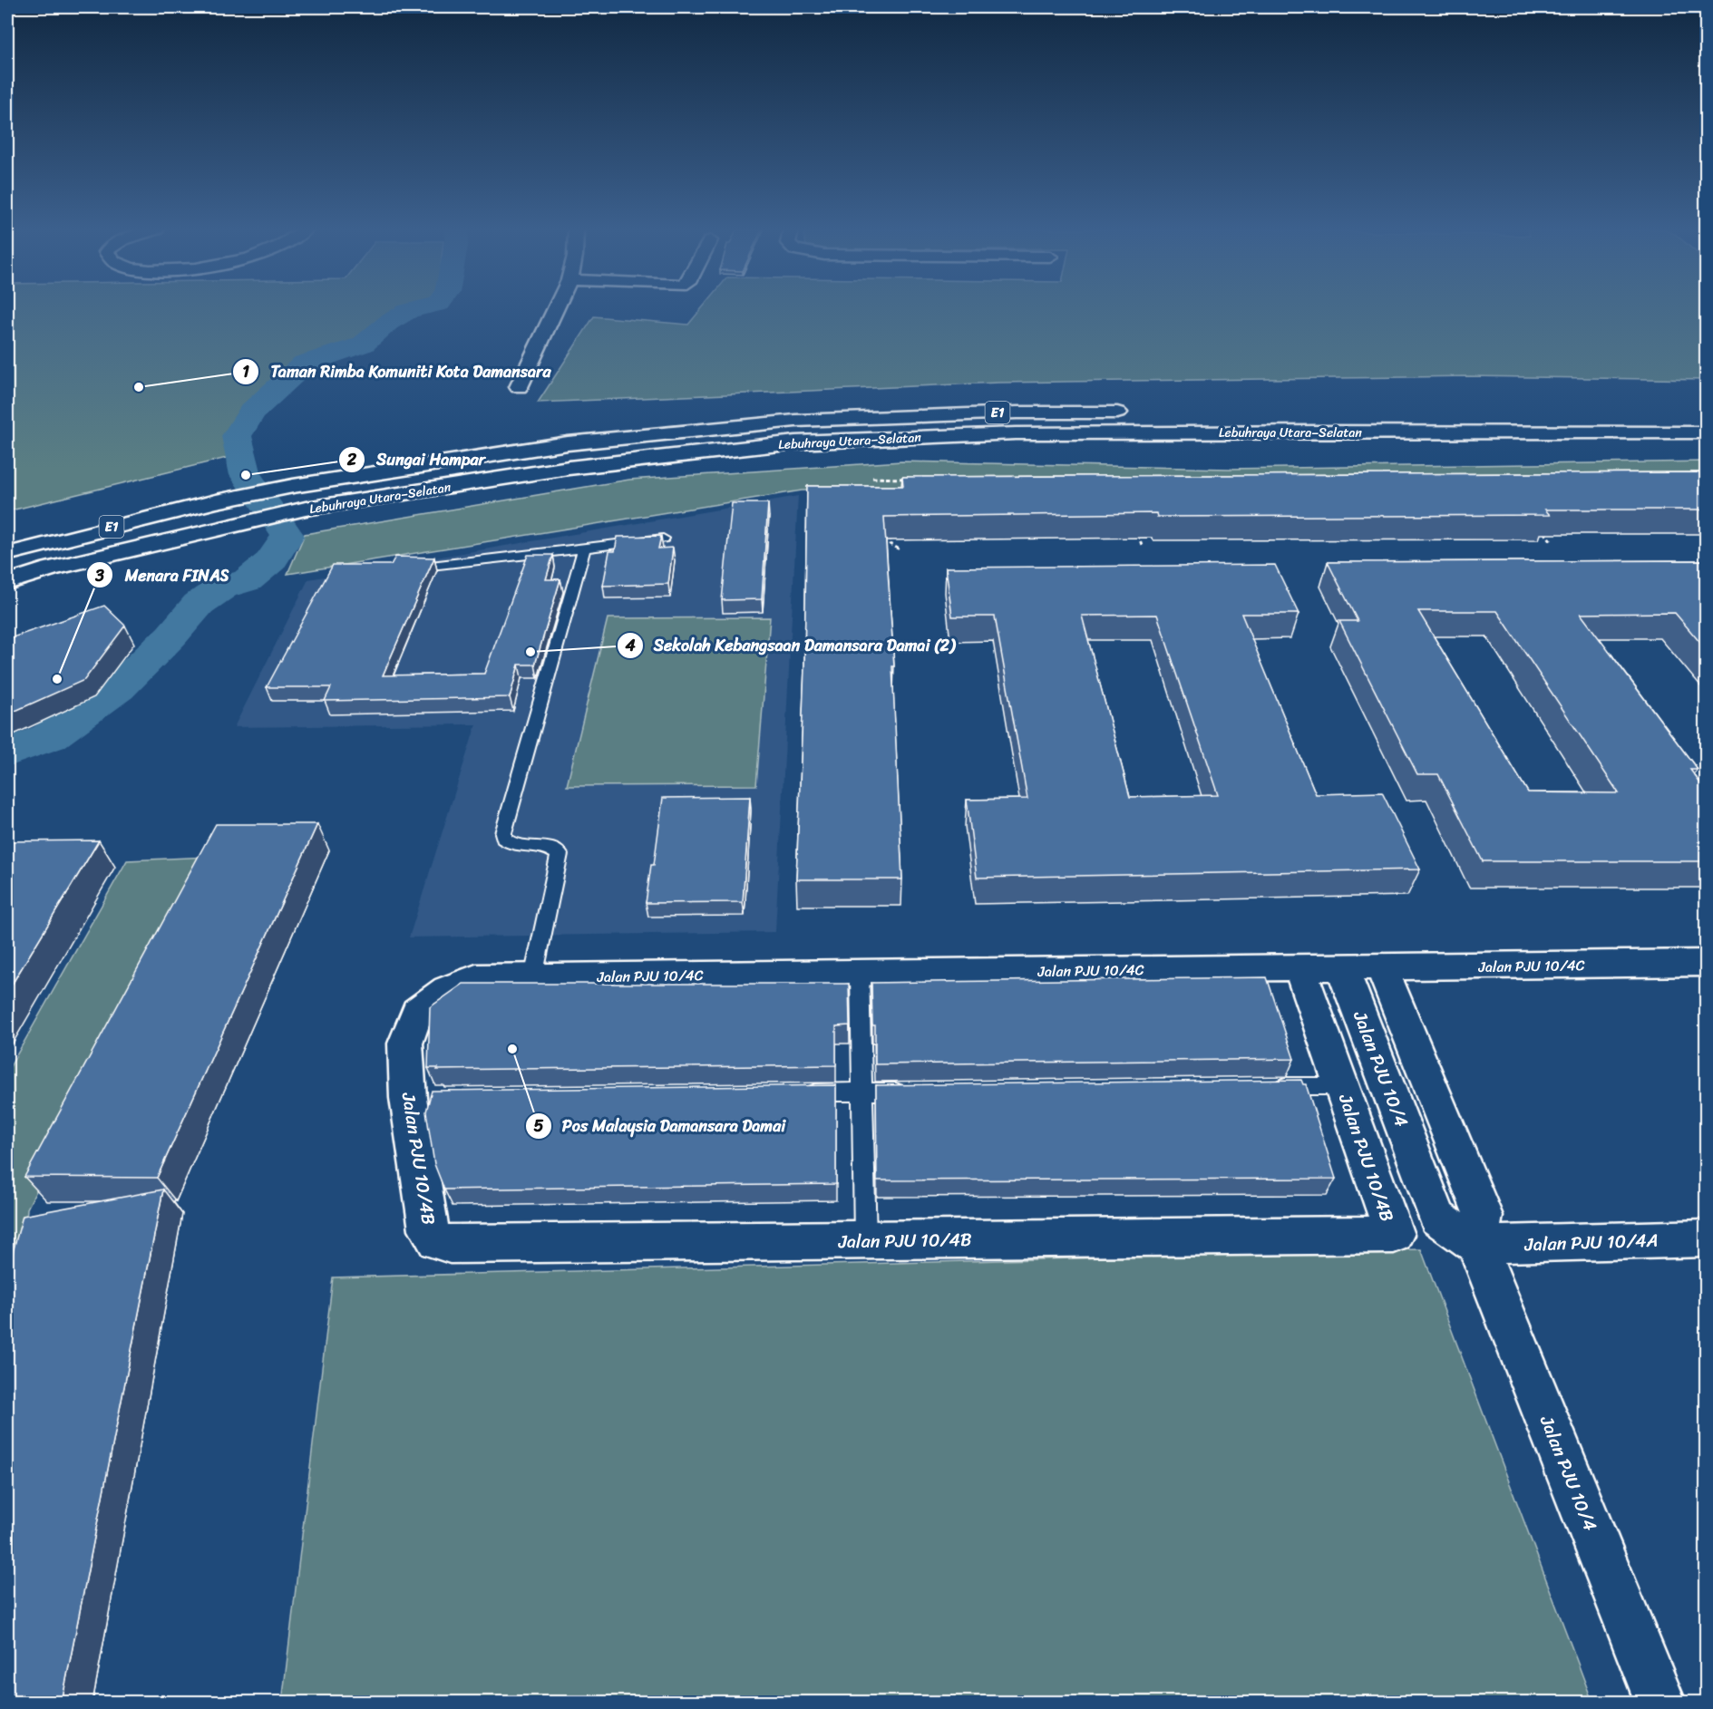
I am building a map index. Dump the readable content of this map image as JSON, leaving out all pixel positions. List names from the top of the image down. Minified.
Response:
{"streets":{"main road":["E1","Lebuhraya Utara–Selatan","Jalan PJU 10/4C","Jalan PJU 10/4","Jalan PJU 10/4B","Jalan PJU 10/4A"]},"crossings":[["Jalan PJU 10/4C","Jalan PJU 10/4"],["Jalan PJU 10/4C","Jalan PJU 10/4B"],["Jalan PJU 10/4","Jalan PJU 10/4A"]],"places":["Taman Rimba Komuniti Kota Damansara","Sungai Hampar","Sekolah Kebangsaan Damansara Damai (2)","Menara FINAS","Pos Malaysia Damansara Damai"]}
